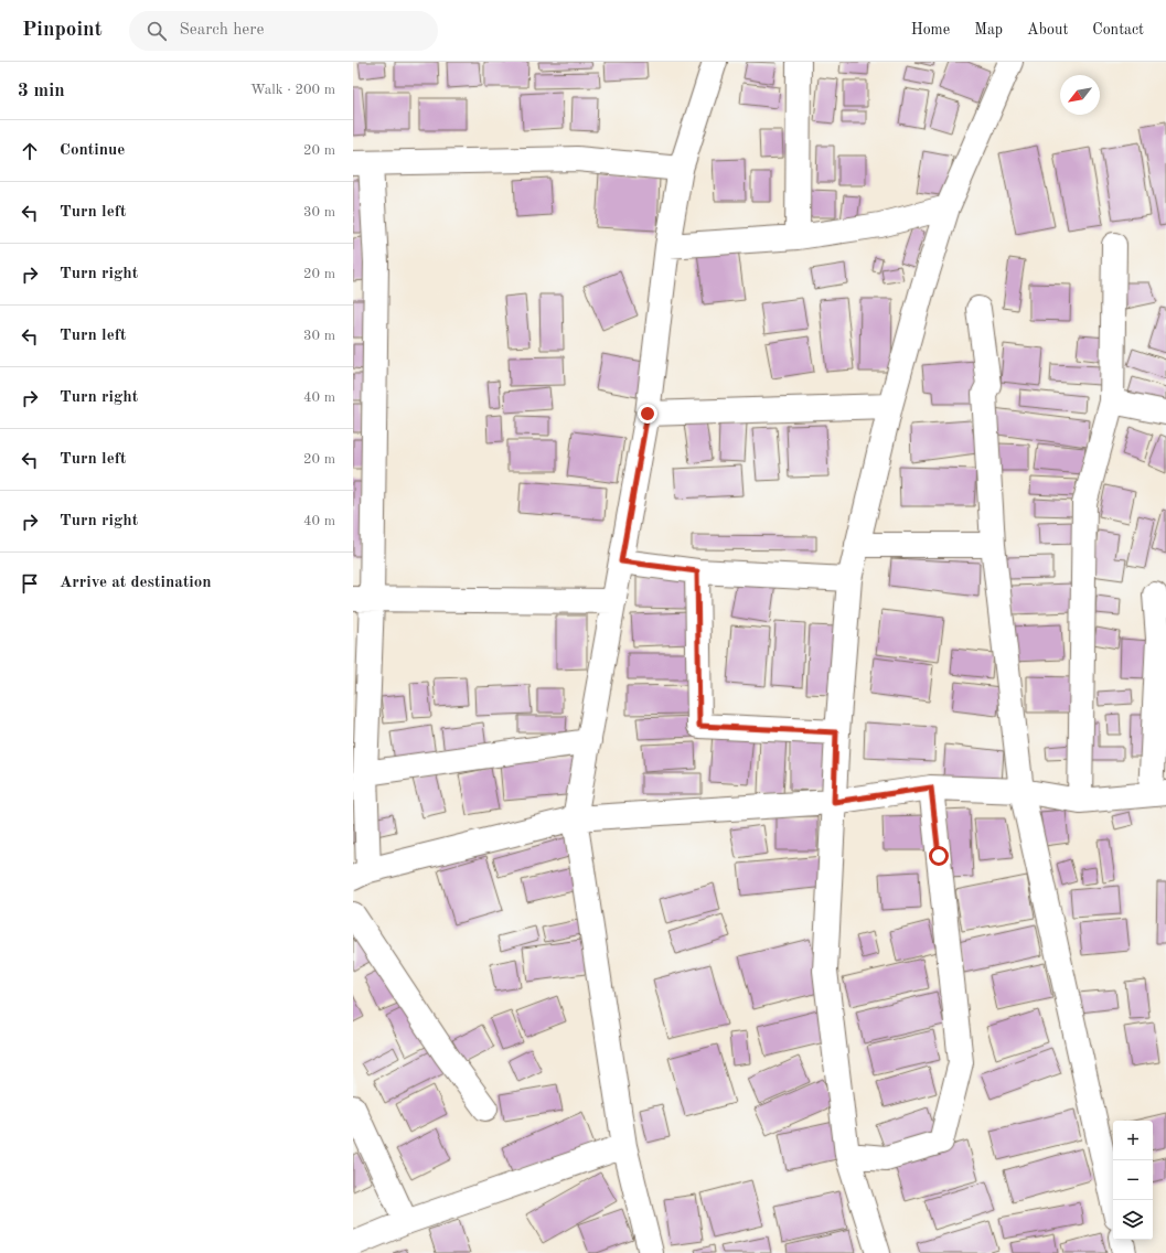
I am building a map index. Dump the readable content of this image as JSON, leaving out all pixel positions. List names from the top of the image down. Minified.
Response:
{"north":"bottom left","page":{"header":"Pinpoint","search":"Search here","nav":["Home","Map","About","Contact"],"heading":["3 min","Walk · 200 m"],"list":[["Continue","20 m"],["Turn left","30 m"],["Turn right","20 m"],["Turn left","30 m"],["Turn right","40 m"],["Turn left","20 m"],["Turn right","40 m"],"Arrive at destination"],"map_buttons":["+","−"]}}
